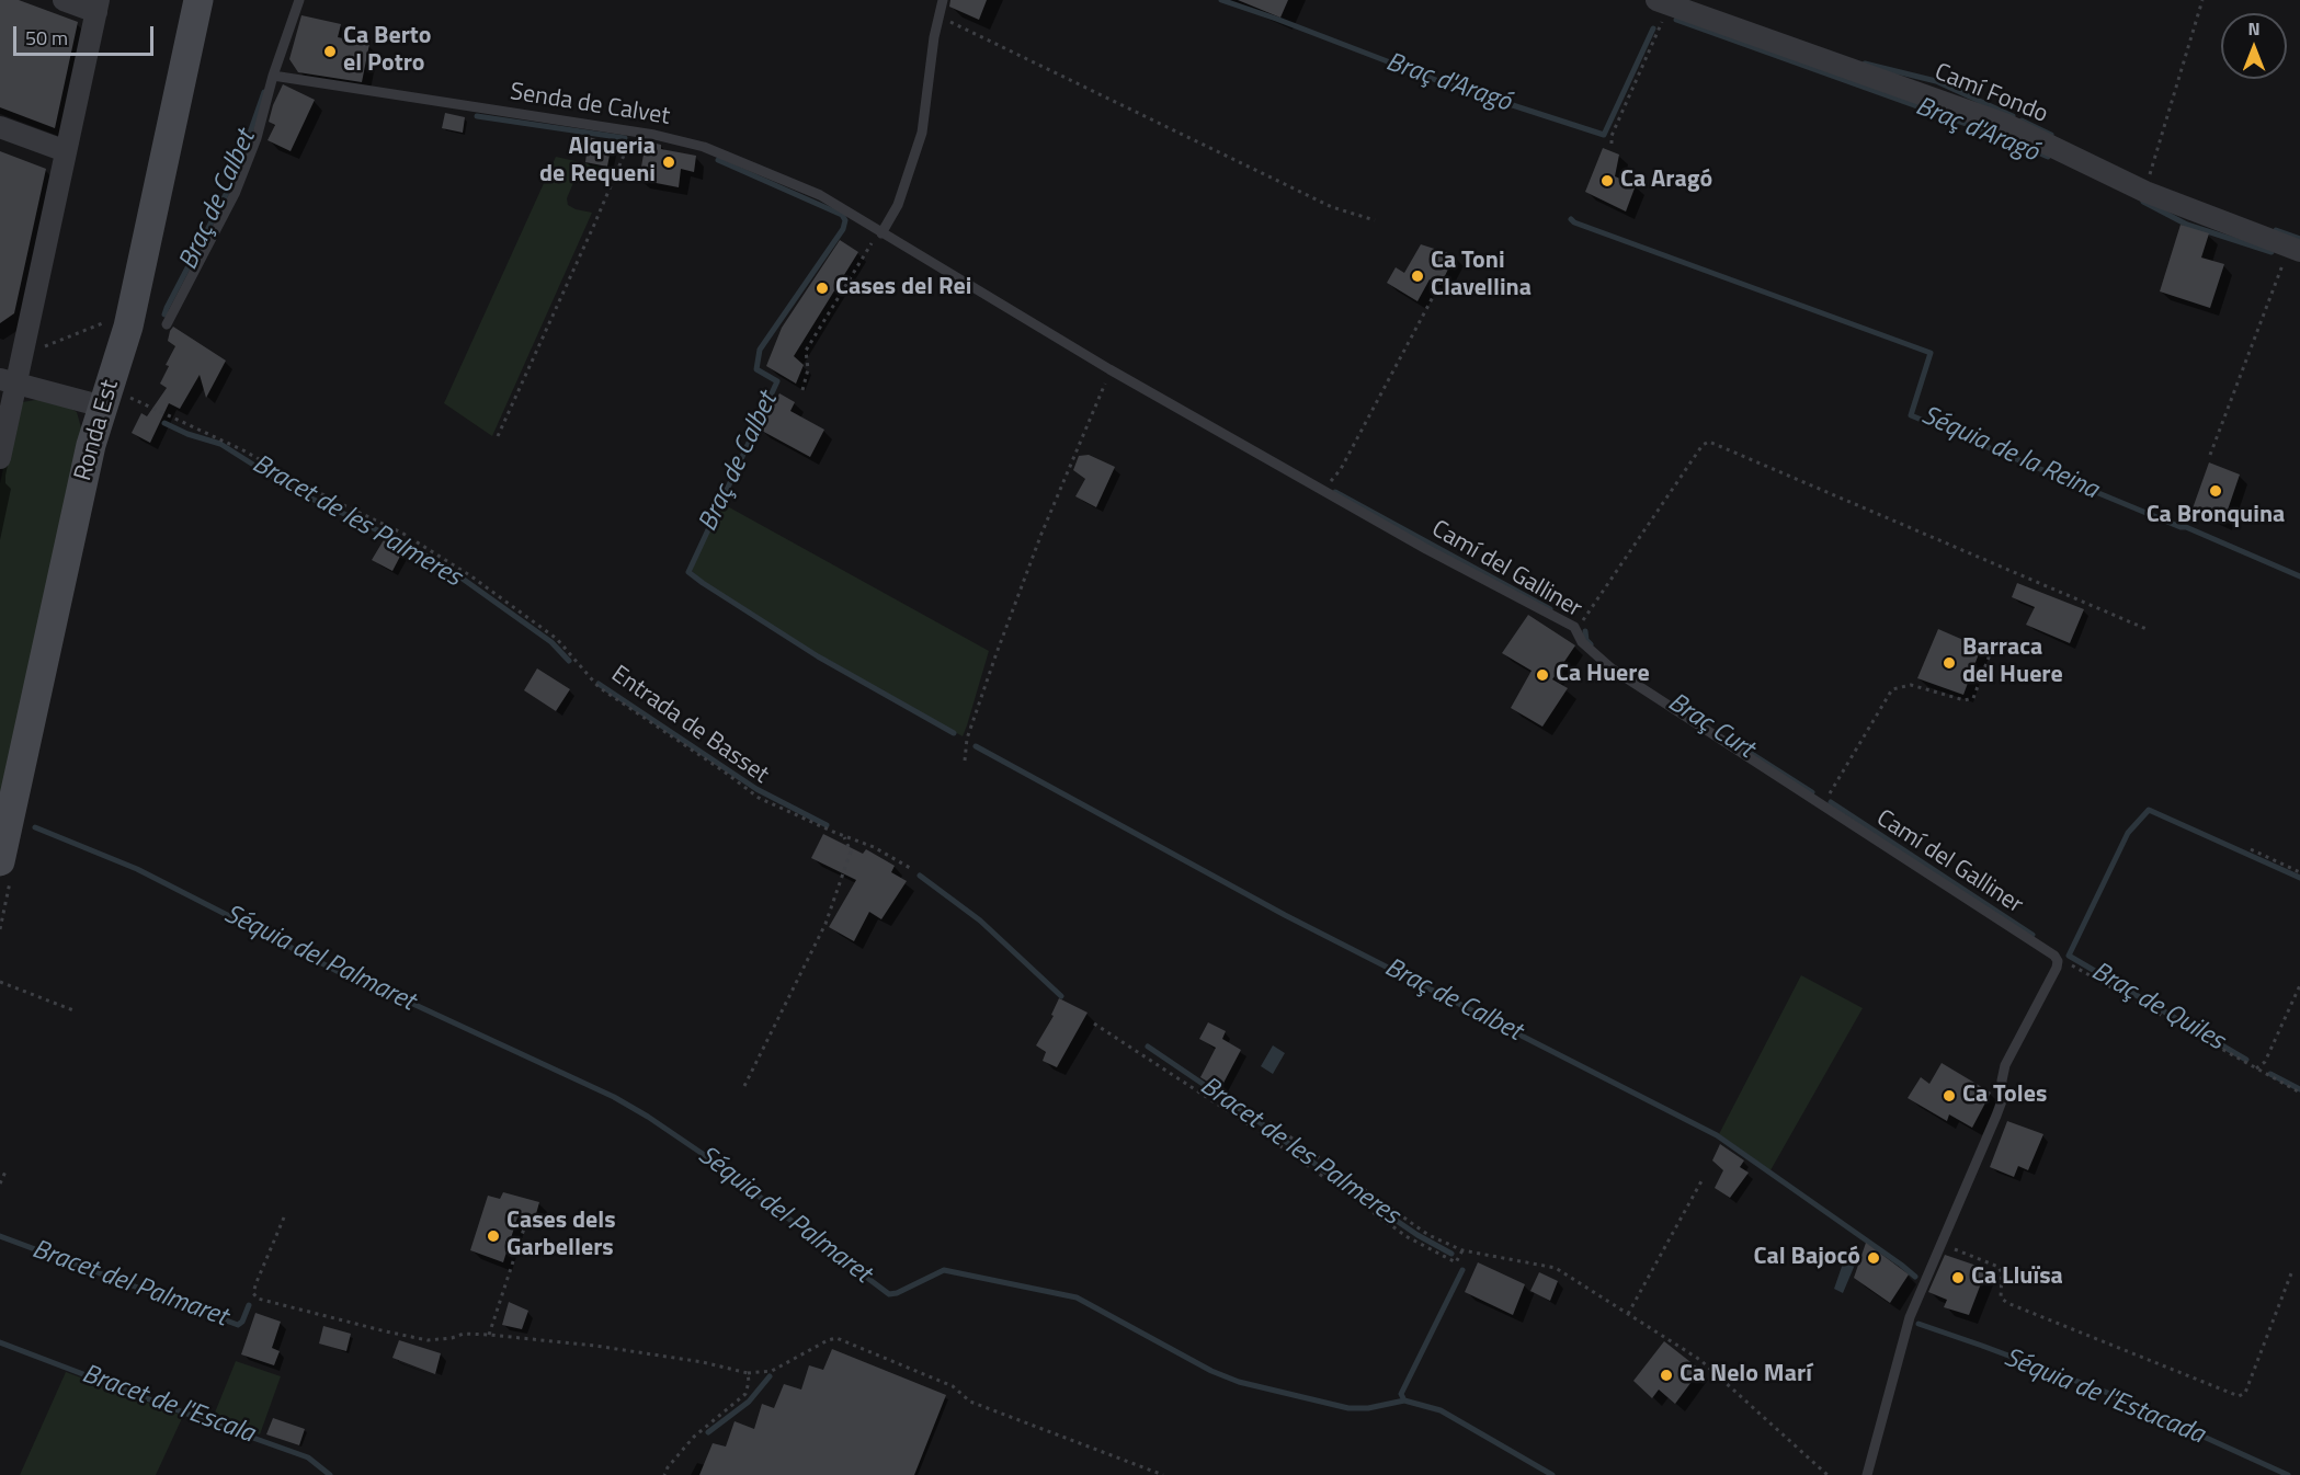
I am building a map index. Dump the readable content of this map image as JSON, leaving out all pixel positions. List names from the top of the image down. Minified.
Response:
{"streets":{"main road":["Ronda Est"],"street":["Camí Fondo"],"lane":["Senda de Calvet","Camí del Galliner"],"path":["Entrada de Basset"]},"crossings":[["Senda de Calvet","Camí del Galliner"],["Ronda Est","Entrada de Basset"]],"water":["Braç d'Aragó","Braç de Calbet","Séquia de la Reina","Bracet de les Palmeres","Braç Curt","Séquia del Palmaret","Braç de Quiles","Bracet del Palmaret","Séquia de l'Estacada","Bracet de l'Escala"],"places":["Ca Berto el Potro","Alqueria de Requeni","Ca Aragó","Ca Toni Clavellina","Cases del Rei","Ca Bronquina","Barraca del Huere","Ca Huere","Ca Toles","Cases dels Garbellers","Cal Bajocó","Ca Lluïsa","Ca Nelo Marí"],"scale_bar":"50 m","north":"top"}
